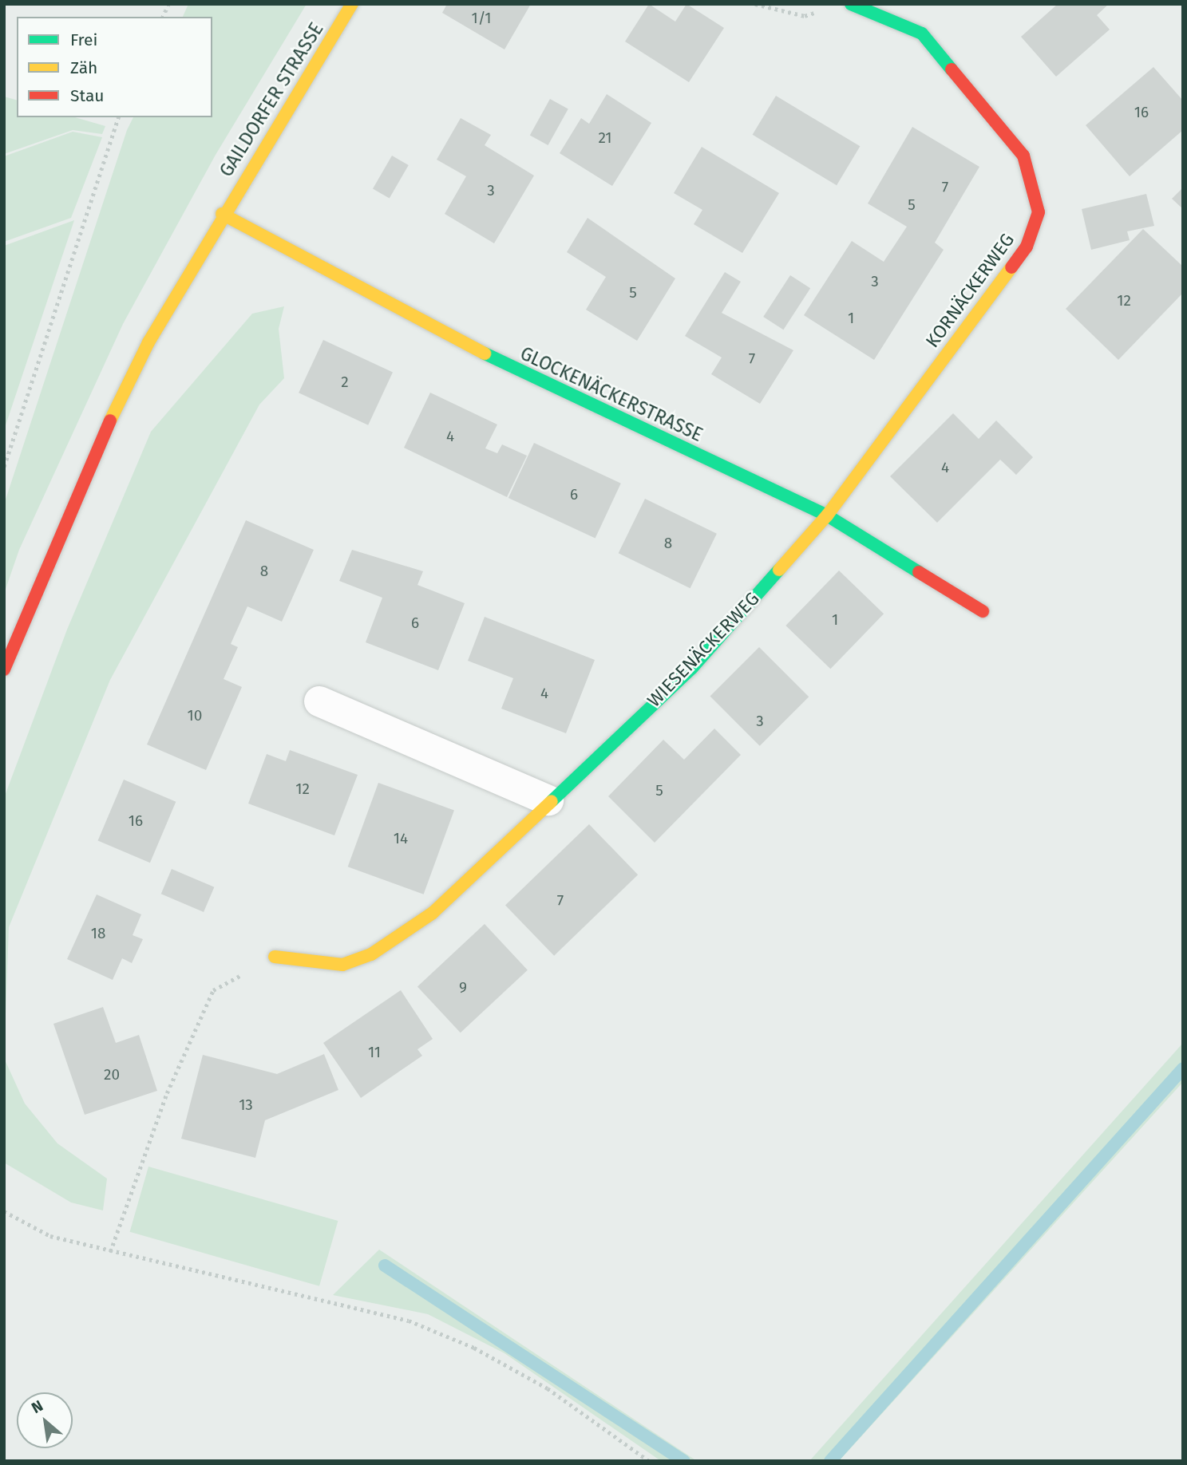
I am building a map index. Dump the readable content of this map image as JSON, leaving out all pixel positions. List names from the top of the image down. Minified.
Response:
{"streets":{"street":["GAILDORFER STRASSE","KORNÄCKERWEG","GLOCKENÄCKERSTRASSE","WIESENÄCKERWEG"]},"crossings":[["GAILDORFER STRASSE","GLOCKENÄCKERSTRASSE"],["KORNÄCKERWEG","GLOCKENÄCKERSTRASSE"],["KORNÄCKERWEG","WIESENÄCKERWEG"],["GLOCKENÄCKERSTRASSE","WIESENÄCKERWEG"]],"house_numbers":["1/1","16","21","7","3","5","3","5","12","1","7","2","4","4","6","8","8","1","6","4","10","3","12","5","16","14","7","18","9","11","20","13"],"legend":["Frei","Zäh","Stau"],"north":"top left"}
